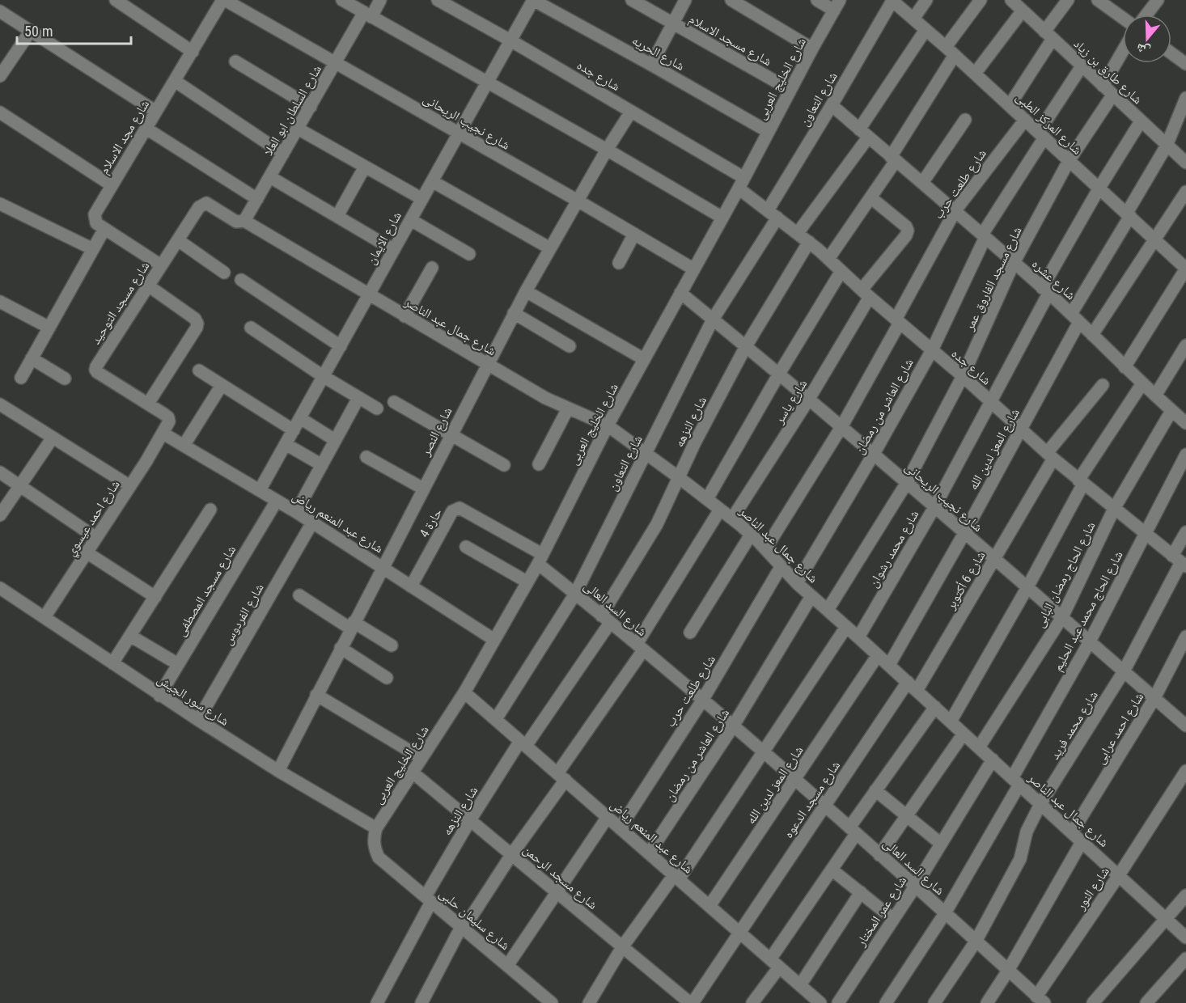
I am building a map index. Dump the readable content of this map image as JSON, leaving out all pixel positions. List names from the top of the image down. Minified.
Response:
{"streets":{"street":["شارع مسجد الاسلام","شارع الحريه","شارع طارق بن زياد","شارع جده","شارع الخليج العربى","شارع التعاون","شارع السلطان ابو العلا","شارع نجيب الريحانى","شارع المركز الطبى","شارع مجد الاسلام","شارع طلعت حرب","شارع الايمان","شارع مسجد الفاروق عمر","شارع عشره","شارع مسجد التوحيد","شارع جمال عبد الناصر","شارع ياسر","شارع العاشر من رمضان","شارع النزهه","شارع النصر","شارع المعز لدين الله","شارع احمد عيسوي","شارع عبد المنعم رياض","حارة 4","شارع محمد رشوان","شارع الحاج رمضان البابى","شارع 6 أكتوبر","شارع مسجد المصطفى","شارع السد العالى","شارع الحاج محمد عبد الحليم","شارع الفردوس","شارع سور الجيش","شارع محمد فريد","شارع احمد عرابى","شارع مسجد الدعوه","شارع مسجد الرحمن","شارع النور","شارع عمر المختار","شارع سليمان حلبى"]},"crossings":[["شارع مسجد الاسلام","شارع الخليج العربى"],["شارع الحريه","شارع الخليج العربى"],["شارع الحريه","شارع الايمان"],["شارع طارق بن زياد","شارع مسجد الفاروق عمر"],["شارع طارق بن زياد","شارع العاشر من رمضان"],["شارع طارق بن زياد","شارع المعز لدين الله"],["شارع طارق بن زياد","شارع محمد رشوان"],["شارع جده","شارع الخليج العربى"],["شارع جده","شارع التعاون"],["شارع جده","شارع طلعت حرب"],["شارع جده","شارع الايمان"],["شارع جده","شارع مسجد الفاروق عمر"],["شارع جده","شارع ياسر"],["شارع جده","شارع العاشر من رمضان"],["شارع جده","شارع النزهه"],["شارع جده","شارع النصر"],["شارع جده","شارع المعز لدين الله"],["شارع جده","شارع محمد رشوان"],["شارع جده","شارع الحاج رمضان البابى"],["شارع جده","شارع 6 أكتوبر"],["شارع جده","شارع الحاج محمد عبد الحليم"],["شارع جده","شارع محمد فريد"],["شارع الخليج العربى","شارع نجيب الريحانى"],["شارع الخليج العربى","شارع جمال عبد الناصر"],["شارع الخليج العربى","شارع عبد المنعم رياض"],["شارع الخليج العربى","حارة 4"],["شارع الخليج العربى","شارع السد العالى"],["شارع الخليج العربى","شارع سور الجيش"],["شارع الخليج العربى","شارع مسجد الرحمن"],["شارع الخليج العربى","شارع سليمان حلبى"],["شارع التعاون","شارع نجيب الريحانى"],["شارع التعاون","شارع المركز الطبى"],["شارع التعاون","شارع عشره"],["شارع التعاون","شارع جمال عبد الناصر"],["شارع التعاون","شارع عبد المنعم رياض"],["شارع التعاون","شارع السد العالى"],["شارع السلطان ابو العلا","شارع نجيب الريحانى"],["شارع السلطان ابو العلا","شارع مسجد التوحيد"],["شارع السلطان ابو العلا","شارع جمال عبد الناصر"],["شارع نجيب الريحانى","شارع مجد الاسلام"],["شارع نجيب الريحانى","شارع طلعت حرب"],["شارع نجيب الريحانى","شارع الايمان"],["شارع نجيب الريحانى","شارع مسجد الفاروق عمر"],["شارع نجيب الريحانى","شارع ياسر"],["شارع نجيب الريحانى","شارع العاشر من رمضان"],["شارع نجيب الريحانى","شارع النزهه"],["شارع نجيب الريحانى","شارع النصر"],["شارع نجيب الريحانى","شارع المعز لدين الله"],["شارع نجيب الريحانى","شارع محمد رشوان"],["شارع نجيب الريحانى","شارع الحاج رمضان البابى"],["شارع نجيب الريحانى","شارع 6 أكتوبر"],["شارع نجيب الريحانى","شارع الحاج محمد عبد الحليم"],["شارع نجيب الريحانى","شارع محمد فريد"],["شارع نجيب الريحانى","شارع احمد عرابى"],["شارع المركز الطبى","شارع طلعت حرب"],["شارع المركز الطبى","شارع مسجد الفاروق عمر"],["شارع المركز الطبى","شارع العاشر من رمضان"],["شارع المركز الطبى","شارع المعز لدين الله"],["شارع المركز الطبى","شارع محمد رشوان"],["شارع طلعت حرب","شارع عشره"],["شارع طلعت حرب","شارع جمال عبد الناصر"],["شارع طلعت حرب","شارع عبد المنعم رياض"],["شارع طلعت حرب","شارع السد العالى"],["شارع الايمان","شارع جمال عبد الناصر"],["شارع الايمان","شارع عبد المنعم رياض"],["شارع مسجد الفاروق عمر","شارع عشره"],["شارع مسجد الفاروق عمر","شارع جمال عبد الناصر"],["شارع عشره","شارع العاشر من رمضان"],["شارع عشره","شارع المعز لدين الله"],["شارع عشره","شارع محمد رشوان"],["شارع عشره","شارع الحاج رمضان البابى"],["شارع مسجد التوحيد","شارع جمال عبد الناصر"],["شارع مسجد التوحيد","شارع احمد عيسوي"],["شارع مسجد التوحيد","شارع عبد المنعم رياض"],["شارع جمال عبد الناصر","شارع ياسر"],["شارع جمال عبد الناصر","شارع العاشر من رمضان"],["شارع جمال عبد الناصر","شارع النزهه"],["شارع جمال عبد الناصر","شارع النصر"],["شارع جمال عبد الناصر","شارع المعز لدين الله"],["شارع جمال عبد الناصر","شارع محمد رشوان"],["شارع جمال عبد الناصر","شارع الحاج رمضان البابى"],["شارع جمال عبد الناصر","شارع 6 أكتوبر"],["شارع جمال عبد الناصر","شارع الحاج محمد عبد الحليم"],["شارع جمال عبد الناصر","شارع محمد فريد"],["شارع جمال عبد الناصر","شارع احمد عرابى"],["شارع جمال عبد الناصر","شارع مسجد الدعوه"],["شارع جمال عبد الناصر","شارع النور"],["شارع جمال عبد الناصر","شارع عمر المختار"],["شارع العاشر من رمضان","شارع عبد المنعم رياض"],["شارع العاشر من رمضان","شارع السد العالى"],["شارع النزهه","شارع عبد المنعم رياض"],["شارع النزهه","شارع السد العالى"],["شارع النزهه","شارع مسجد الرحمن"],["شارع النزهه","شارع سليمان حلبى"],["شارع النصر","شارع عبد المنعم رياض"],["شارع النصر","شارع سور الجيش"],["شارع المعز لدين الله","شارع عبد المنعم رياض"],["شارع المعز لدين الله","شارع السد العالى"],["شارع احمد عيسوي","شارع عبد المنعم رياض"],["شارع احمد عيسوي","شارع سور الجيش"],["شارع عبد المنعم رياض","حارة 4"],["شارع عبد المنعم رياض","شارع مسجد المصطفى"],["شارع عبد المنعم رياض","شارع الفردوس"],["شارع عبد المنعم رياض","شارع مسجد الدعوه"],["حارة 4","شارع السد العالى"],["شارع 6 أكتوبر","شارع مسجد الدعوه"],["شارع مسجد المصطفى","شارع سور الجيش"],["شارع السد العالى","شارع الحاج محمد عبد الحليم"],["شارع السد العالى","شارع محمد فريد"],["شارع السد العالى","شارع مسجد الدعوه"],["شارع السد العالى","شارع النور"],["شارع السد العالى","شارع عمر المختار"],["شارع الفردوس","شارع سور الجيش"],["شارع سور الجيش","شارع سليمان حلبى"],["شارع مسجد الدعوه","شارع مسجد الرحمن"]],"scale_bar":"50 m","north":"bottom"}
